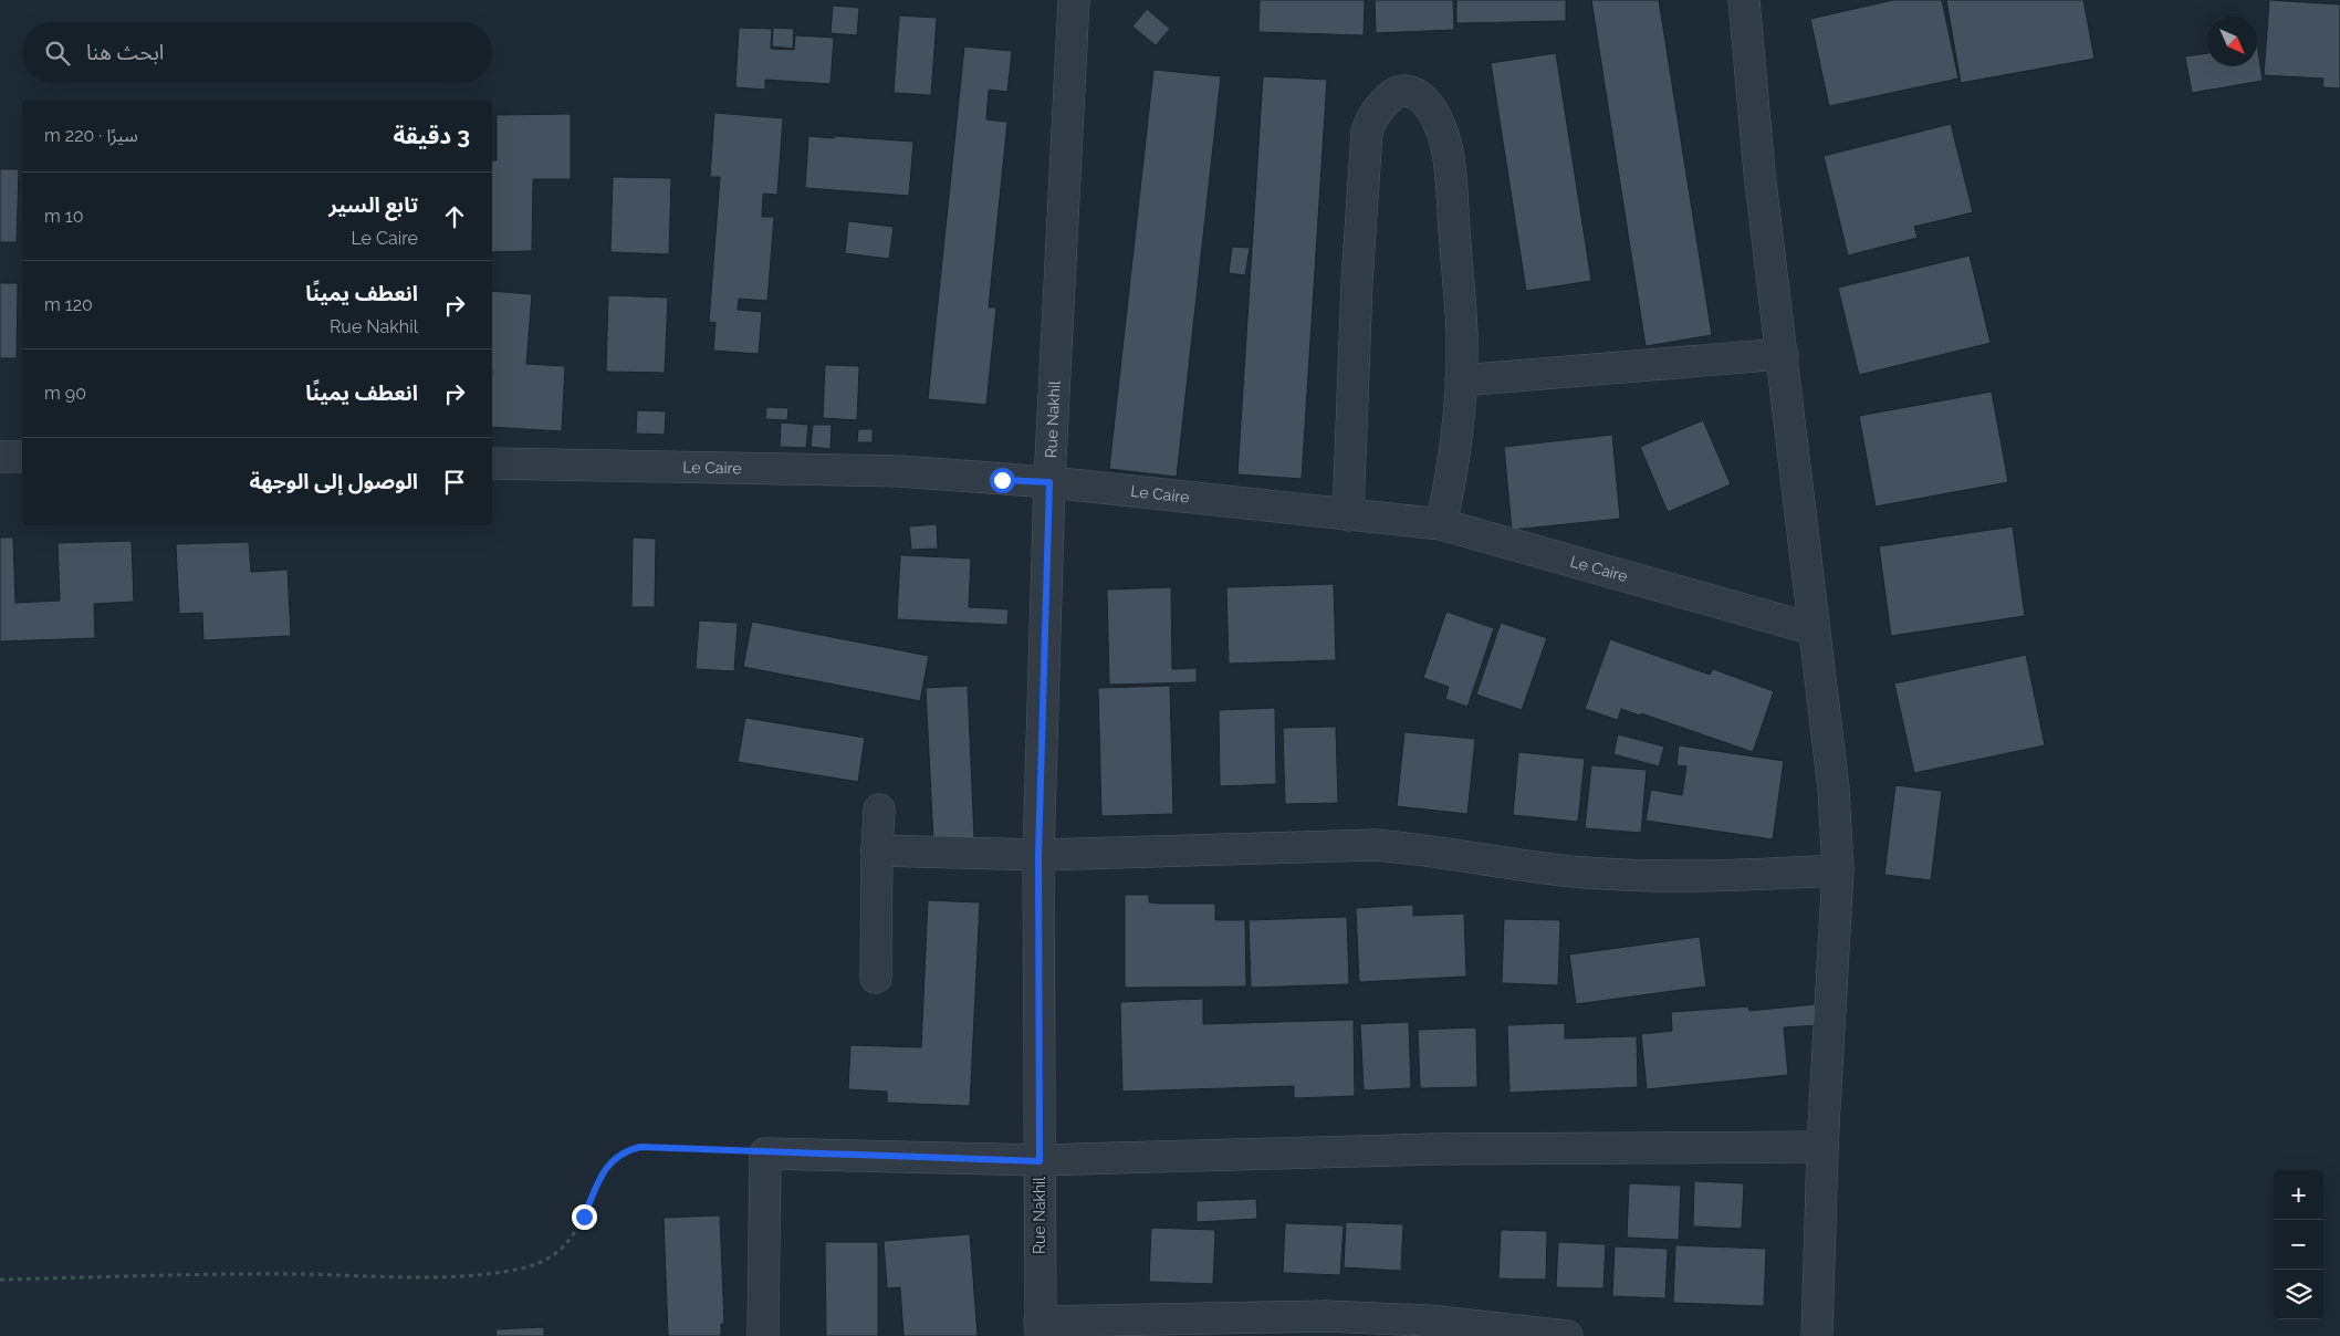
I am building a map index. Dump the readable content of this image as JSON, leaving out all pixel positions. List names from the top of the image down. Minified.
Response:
{"streets":{"street":["Rue Nakhil","Le Caire"]},"crossings":[["Rue Nakhil","Le Caire"]],"north":"bottom right","page":{"search":"ابحث هنا","heading":["3 دقيقة","سيرًا · 220 m"],"list":[["تابع السير","Le Caire","10 m"],["انعطف يمينًا","Rue Nakhil","120 m"],["انعطف يمينًا","90 m"],"الوصول إلى الوجهة"],"map_buttons":["+","−"]}}
